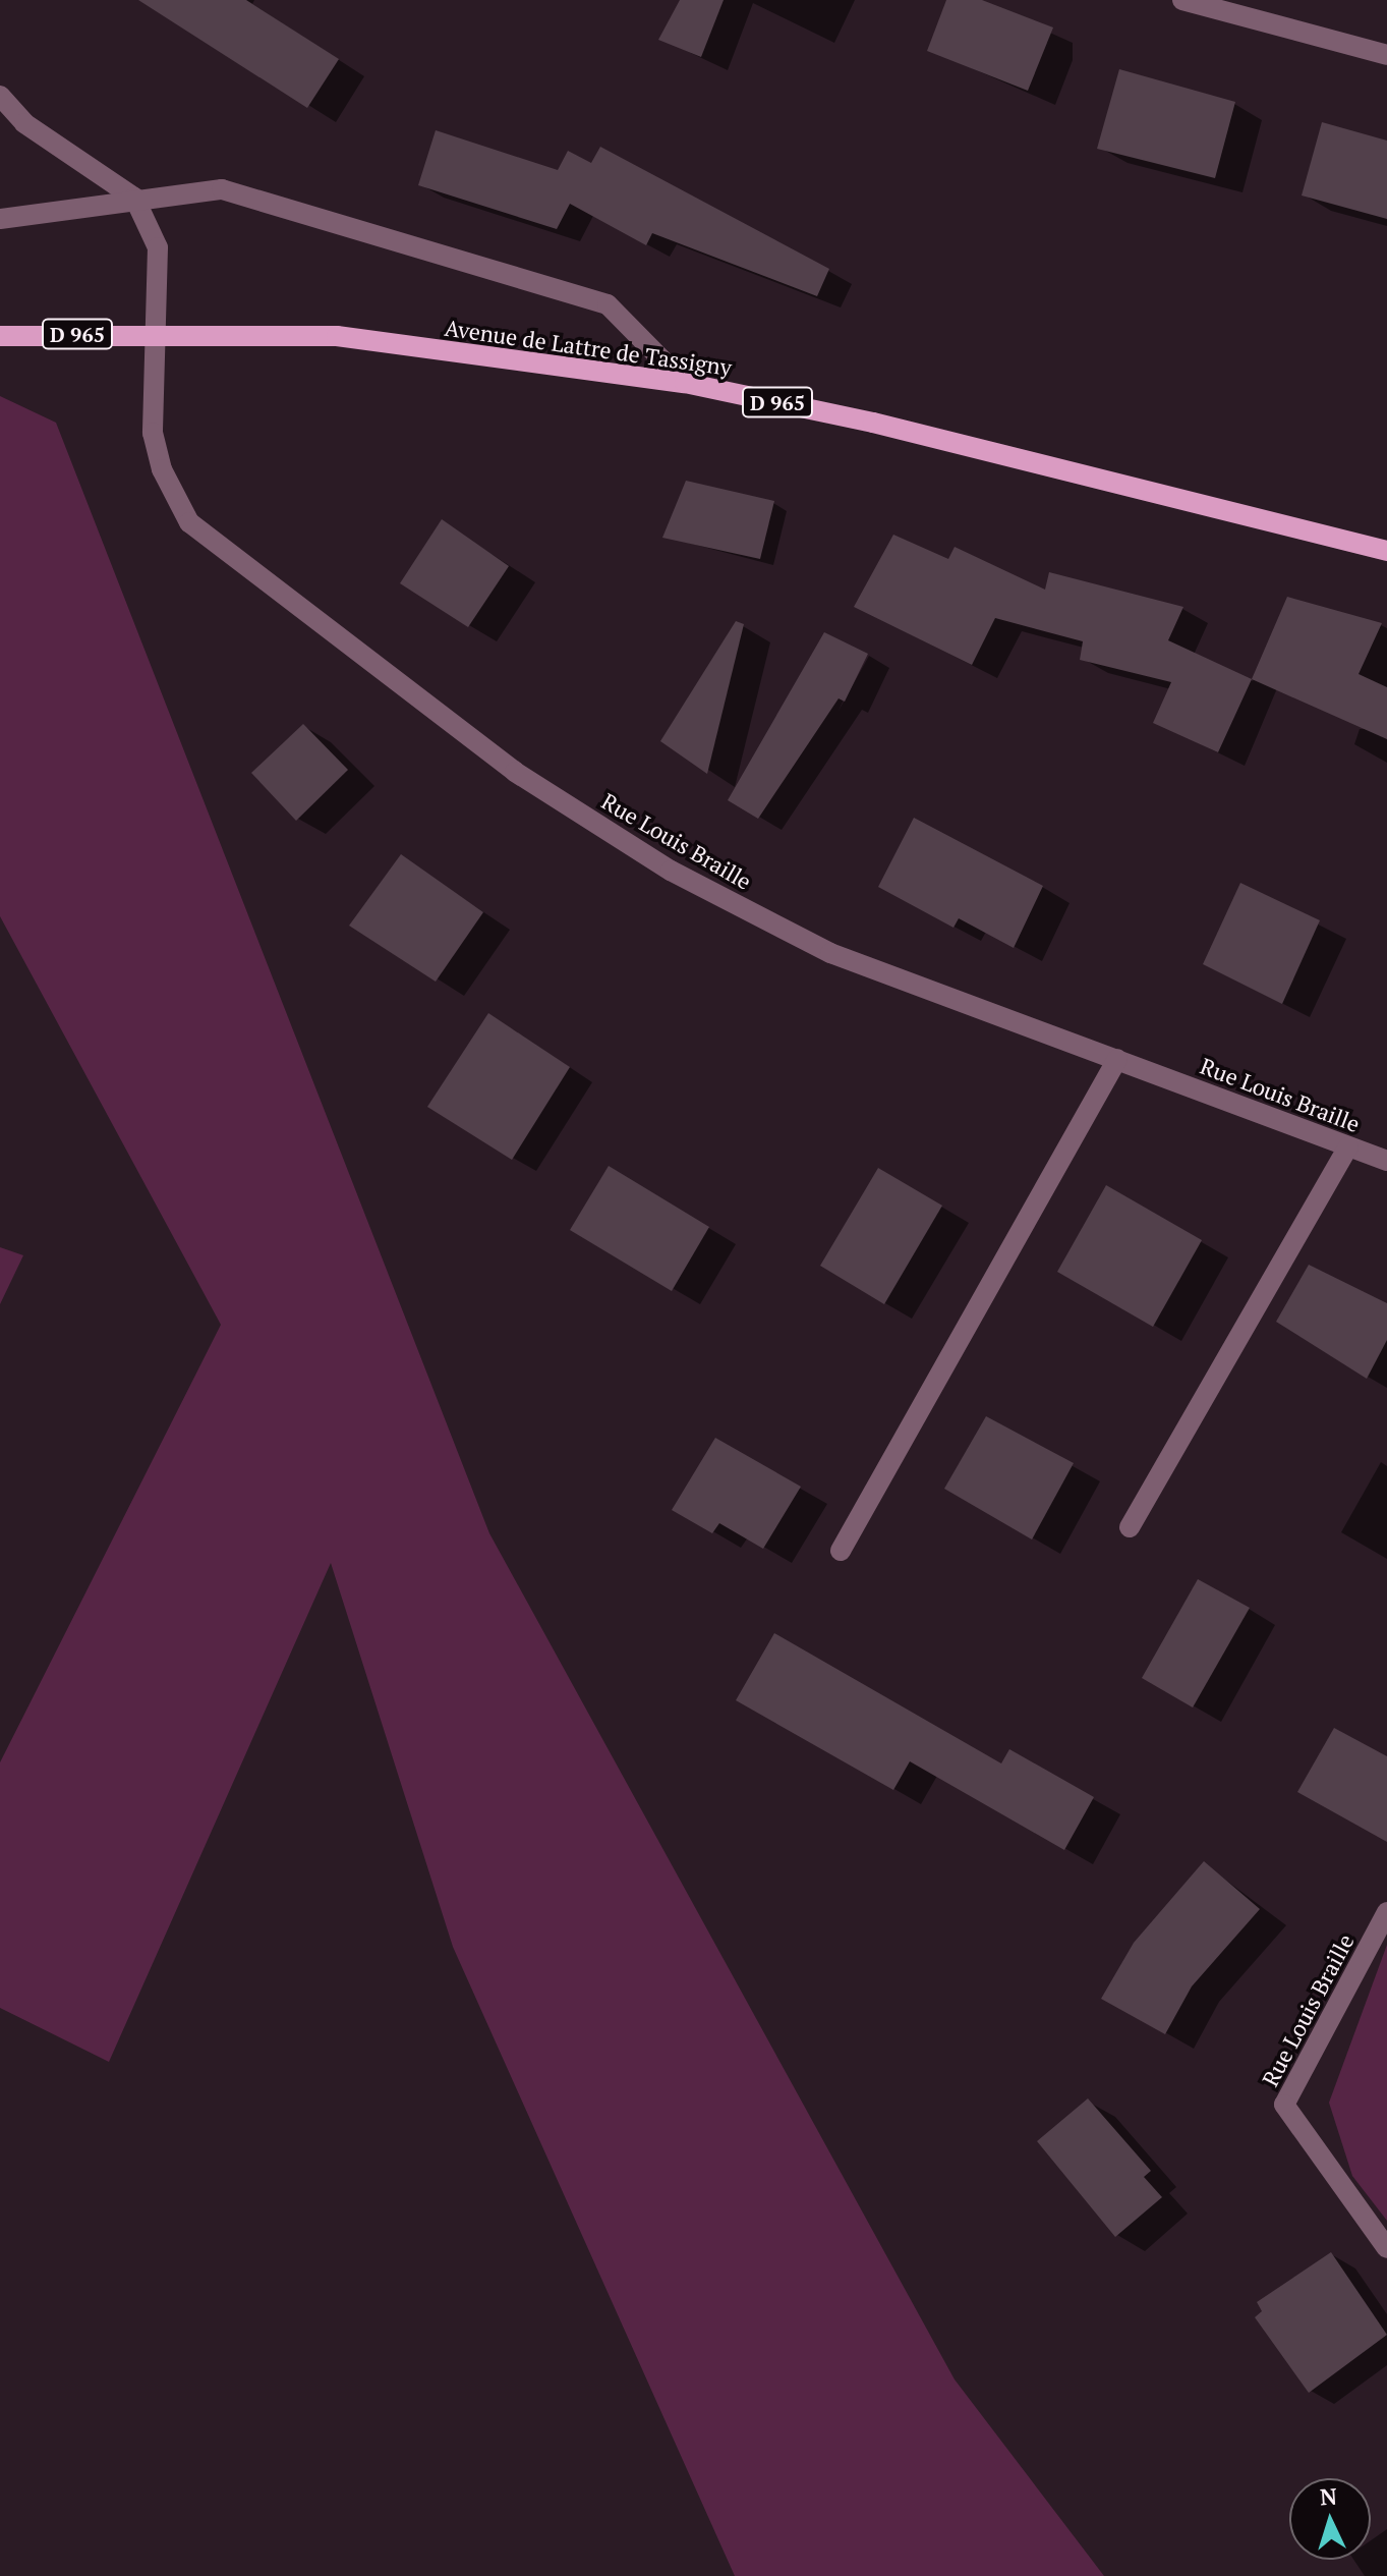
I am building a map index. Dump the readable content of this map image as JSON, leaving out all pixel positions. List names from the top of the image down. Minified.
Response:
{"streets":{"main road":["D 965","Avenue de Lattre de Tassigny"],"street":["Rue Louis Braille"]},"crossings":[["D 965","Avenue de Lattre de Tassigny"],["D 965","Rue Louis Braille"],["Avenue de Lattre de Tassigny","Rue Louis Braille"]],"north":"top"}
